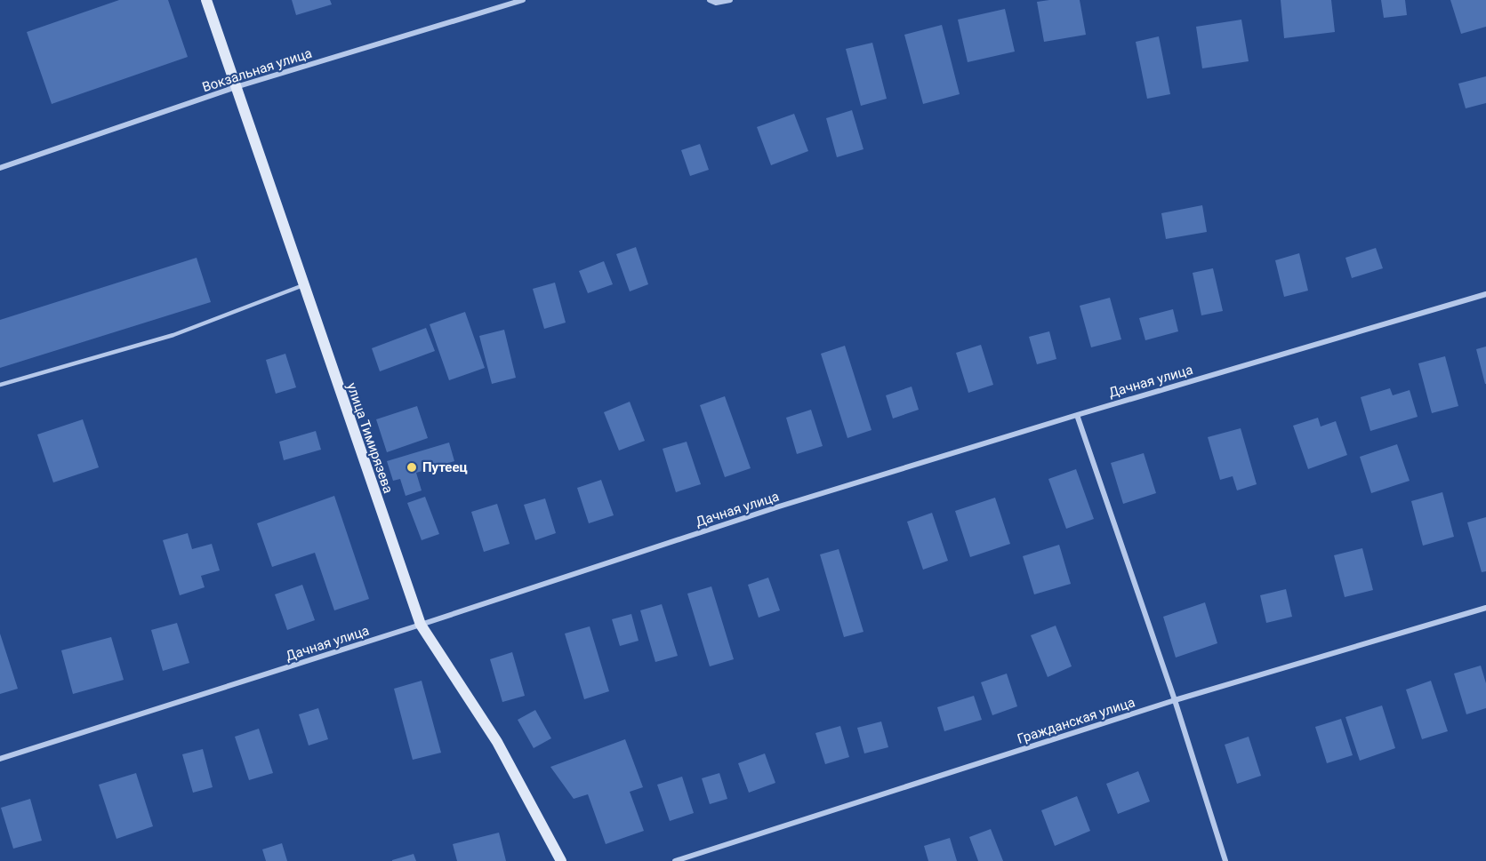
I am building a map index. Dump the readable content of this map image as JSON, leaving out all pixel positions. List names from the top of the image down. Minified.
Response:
{"streets":{"main road":["улица Тимирязева"],"street":["Вокзальная улица","Дачная улица","Гражданская улица"]},"crossings":[["Вокзальная улица","улица Тимирязева"],["Дачная улица","улица Тимирязева"]],"places":["Путеец"]}
